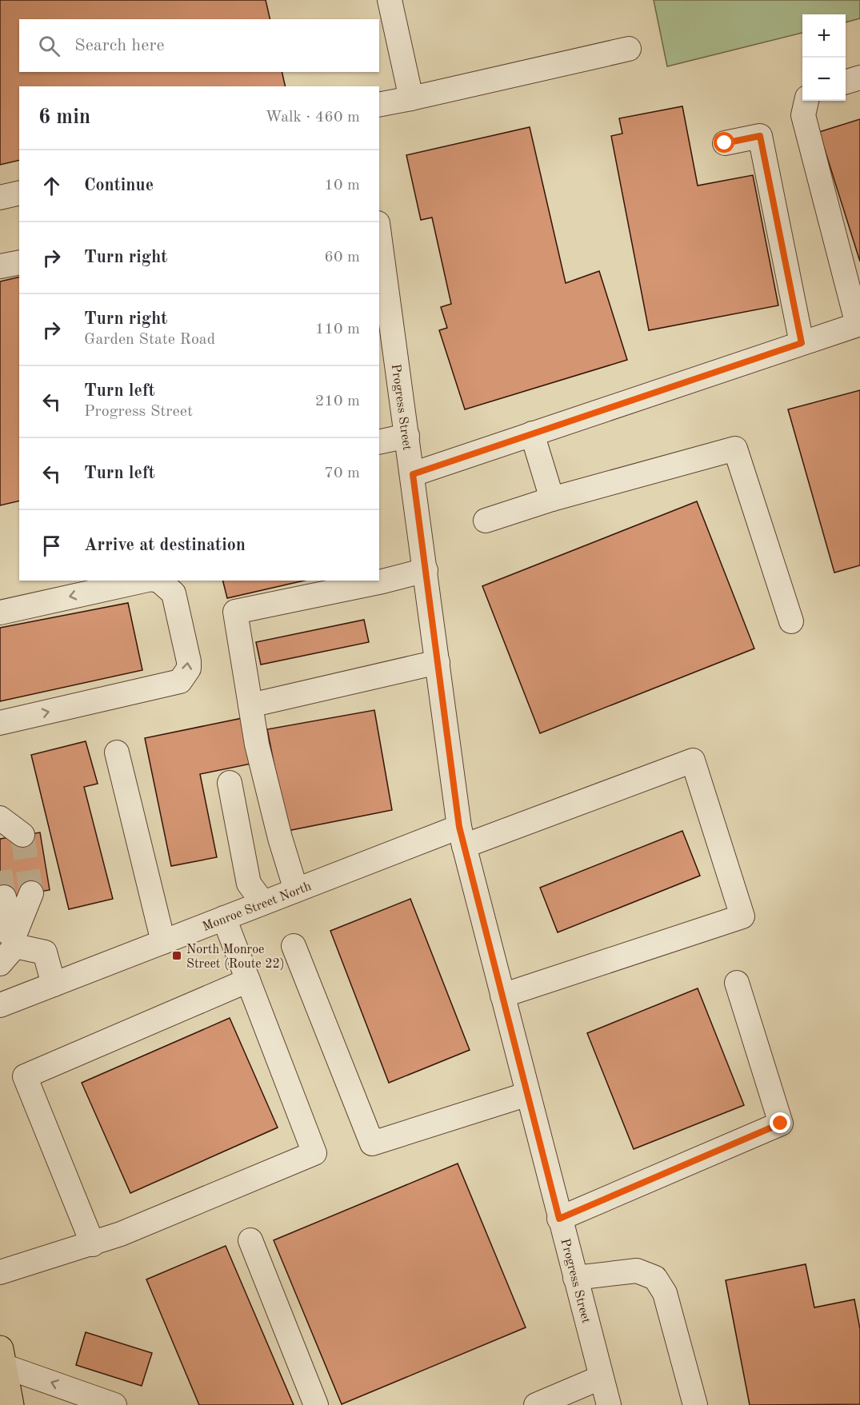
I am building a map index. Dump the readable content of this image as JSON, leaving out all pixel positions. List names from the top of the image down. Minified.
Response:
{"streets":{"street":["Progress Street","Monroe Street North"]},"crossings":[["Progress Street","Monroe Street North"]],"places":{"transit":["North Monroe Street (Route 22)"]},"page":{"map_buttons":["+","−"],"search":"Search here","heading":["6 min","Walk · 460 m"],"list":[["Continue","10 m"],["Turn right","60 m"],["Turn right","Garden State Road","110 m"],["Turn left","Progress Street","210 m"],["Turn left","70 m"],"Arrive at destination"]}}
